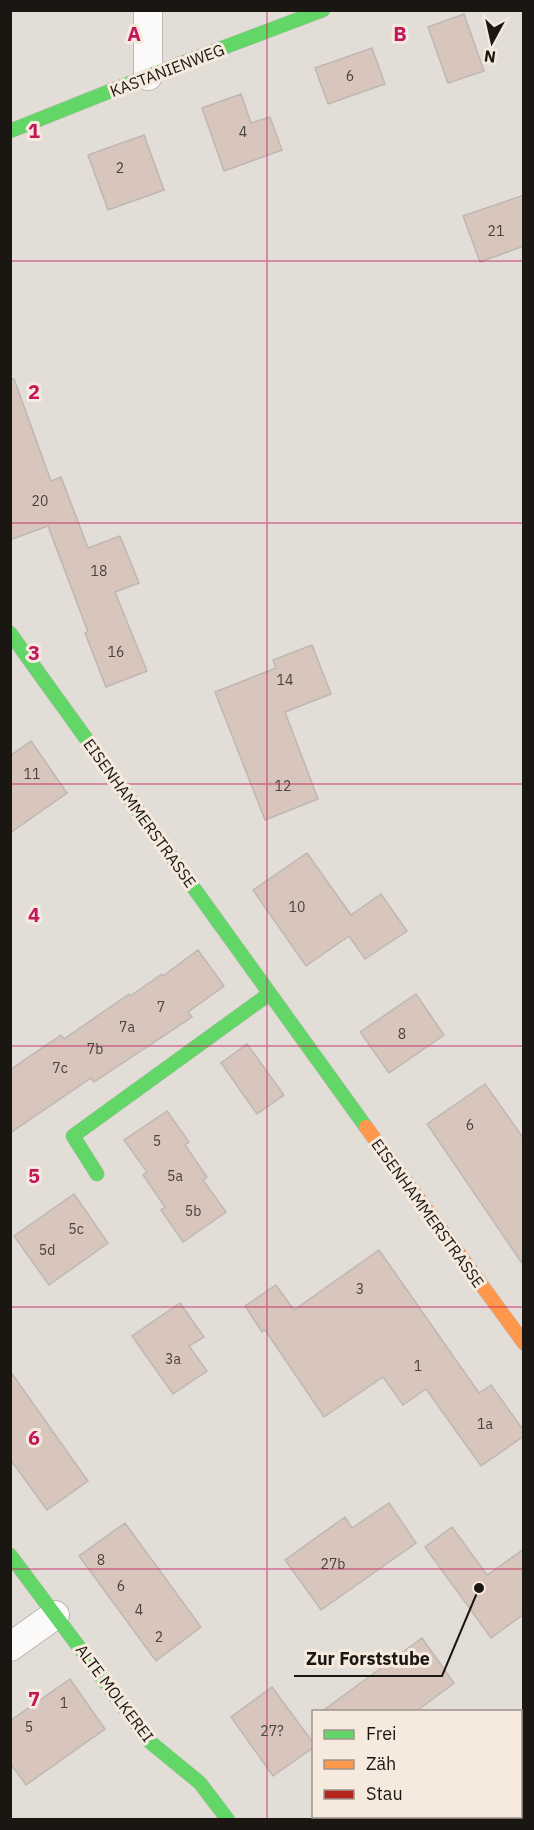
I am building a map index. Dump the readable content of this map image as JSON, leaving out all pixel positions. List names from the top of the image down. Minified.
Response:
{"streets":{"street":["KASTANIENWEG","EISENHAMMERSTRASSE","ALTE MOLKEREI"]},"places":["Zur Forststube"],"house_numbers":["6","4","2","21","20","18","16","14","11","12","10","7","7a","8","7b","7c","6","5","5a","5b","5c","5d","3","3a","1","1a","8","27b","6","4","2","1","5","27?"],"legend":["Frei","Zäh","Stau"],"north":"bottom","grid":{"columns":["A","B"],"rows":["1","2","3","4","5","6","7"]}}
